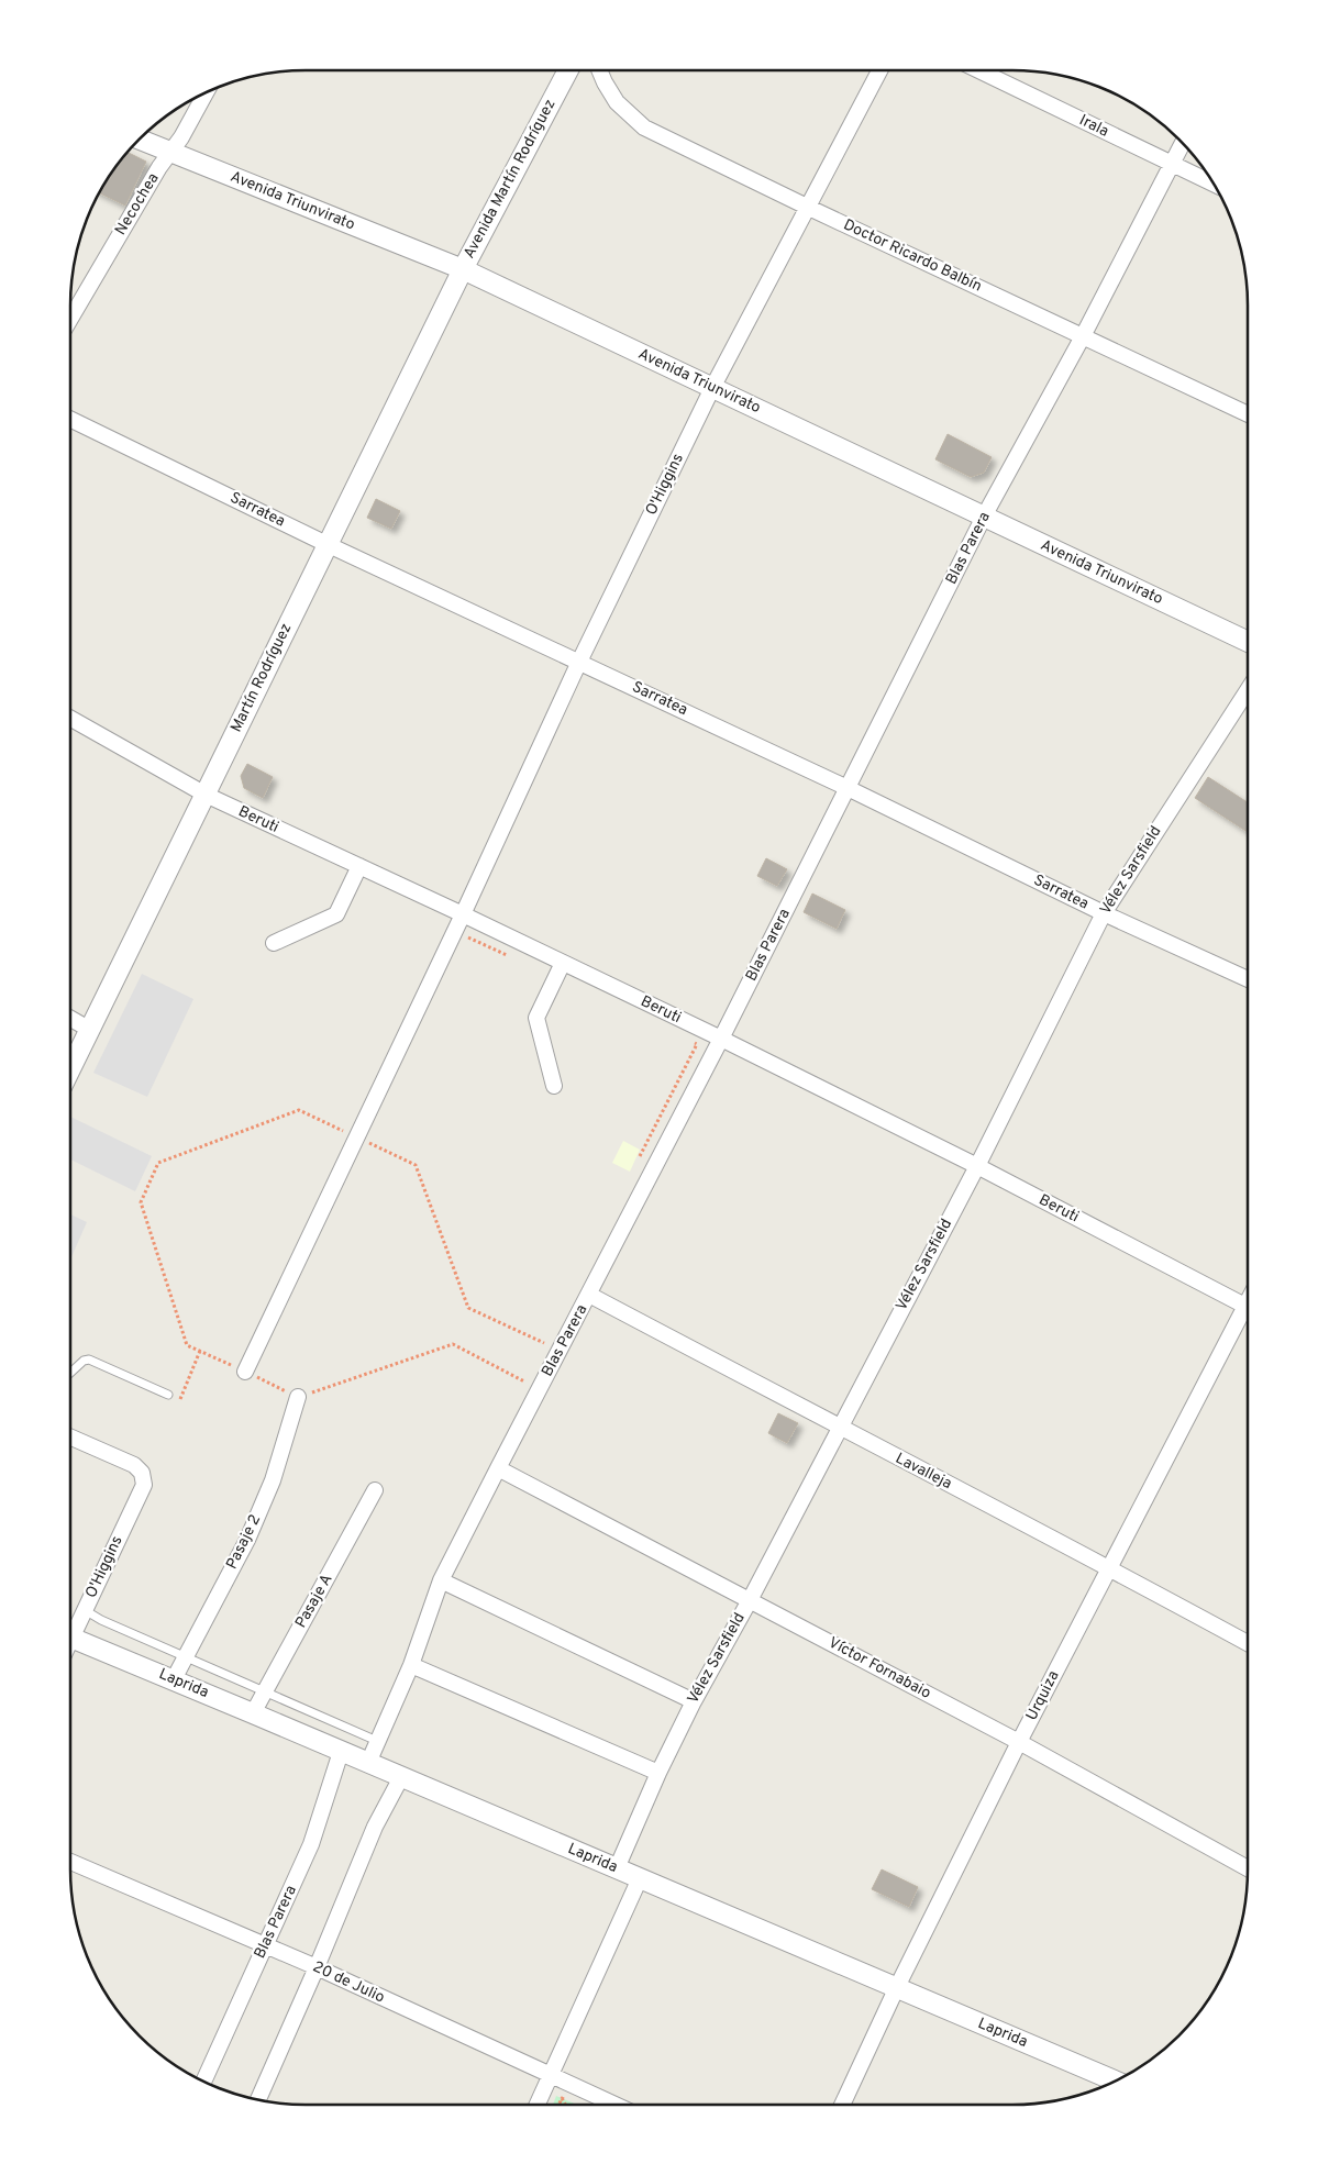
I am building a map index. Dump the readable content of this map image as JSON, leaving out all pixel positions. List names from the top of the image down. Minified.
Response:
{"streets":{"street":["Irala","Avenida Martín Rodríguez","Avenida Triunvirato","Necochea","Doctor Ricardo Balbín","O'Higgins","Sarratea","Blas Parera","Martín Rodríguez","Beruti","Vélez Sarsfield","Lavalleja","Pasaje 2","Pasaje A","Víctor Fornabaio","Laprida","Urquiza","20 de Julio"]},"crossings":[["Irala","Blas Parera"],["Avenida Martín Rodríguez","Avenida Triunvirato"],["Avenida Martín Rodríguez","Martín Rodríguez"],["Avenida Triunvirato","Necochea"],["Avenida Triunvirato","O'Higgins"],["Avenida Triunvirato","Blas Parera"],["Avenida Triunvirato","Martín Rodríguez"],["Doctor Ricardo Balbín","O'Higgins"],["Doctor Ricardo Balbín","Blas Parera"],["O'Higgins","Sarratea"],["O'Higgins","Beruti"],["Sarratea","Blas Parera"],["Sarratea","Martín Rodríguez"],["Sarratea","Vélez Sarsfield"],["Blas Parera","Beruti"],["Blas Parera","Lavalleja"],["Blas Parera","Víctor Fornabaio"],["Blas Parera","Laprida"],["Blas Parera","20 de Julio"],["Martín Rodríguez","Beruti"],["Beruti","Vélez Sarsfield"],["Vélez Sarsfield","Lavalleja"],["Vélez Sarsfield","Víctor Fornabaio"],["Vélez Sarsfield","Laprida"],["Lavalleja","Urquiza"],["Pasaje 2","Laprida"],["Pasaje A","Laprida"],["Víctor Fornabaio","Urquiza"],["Laprida","Urquiza"]]}
